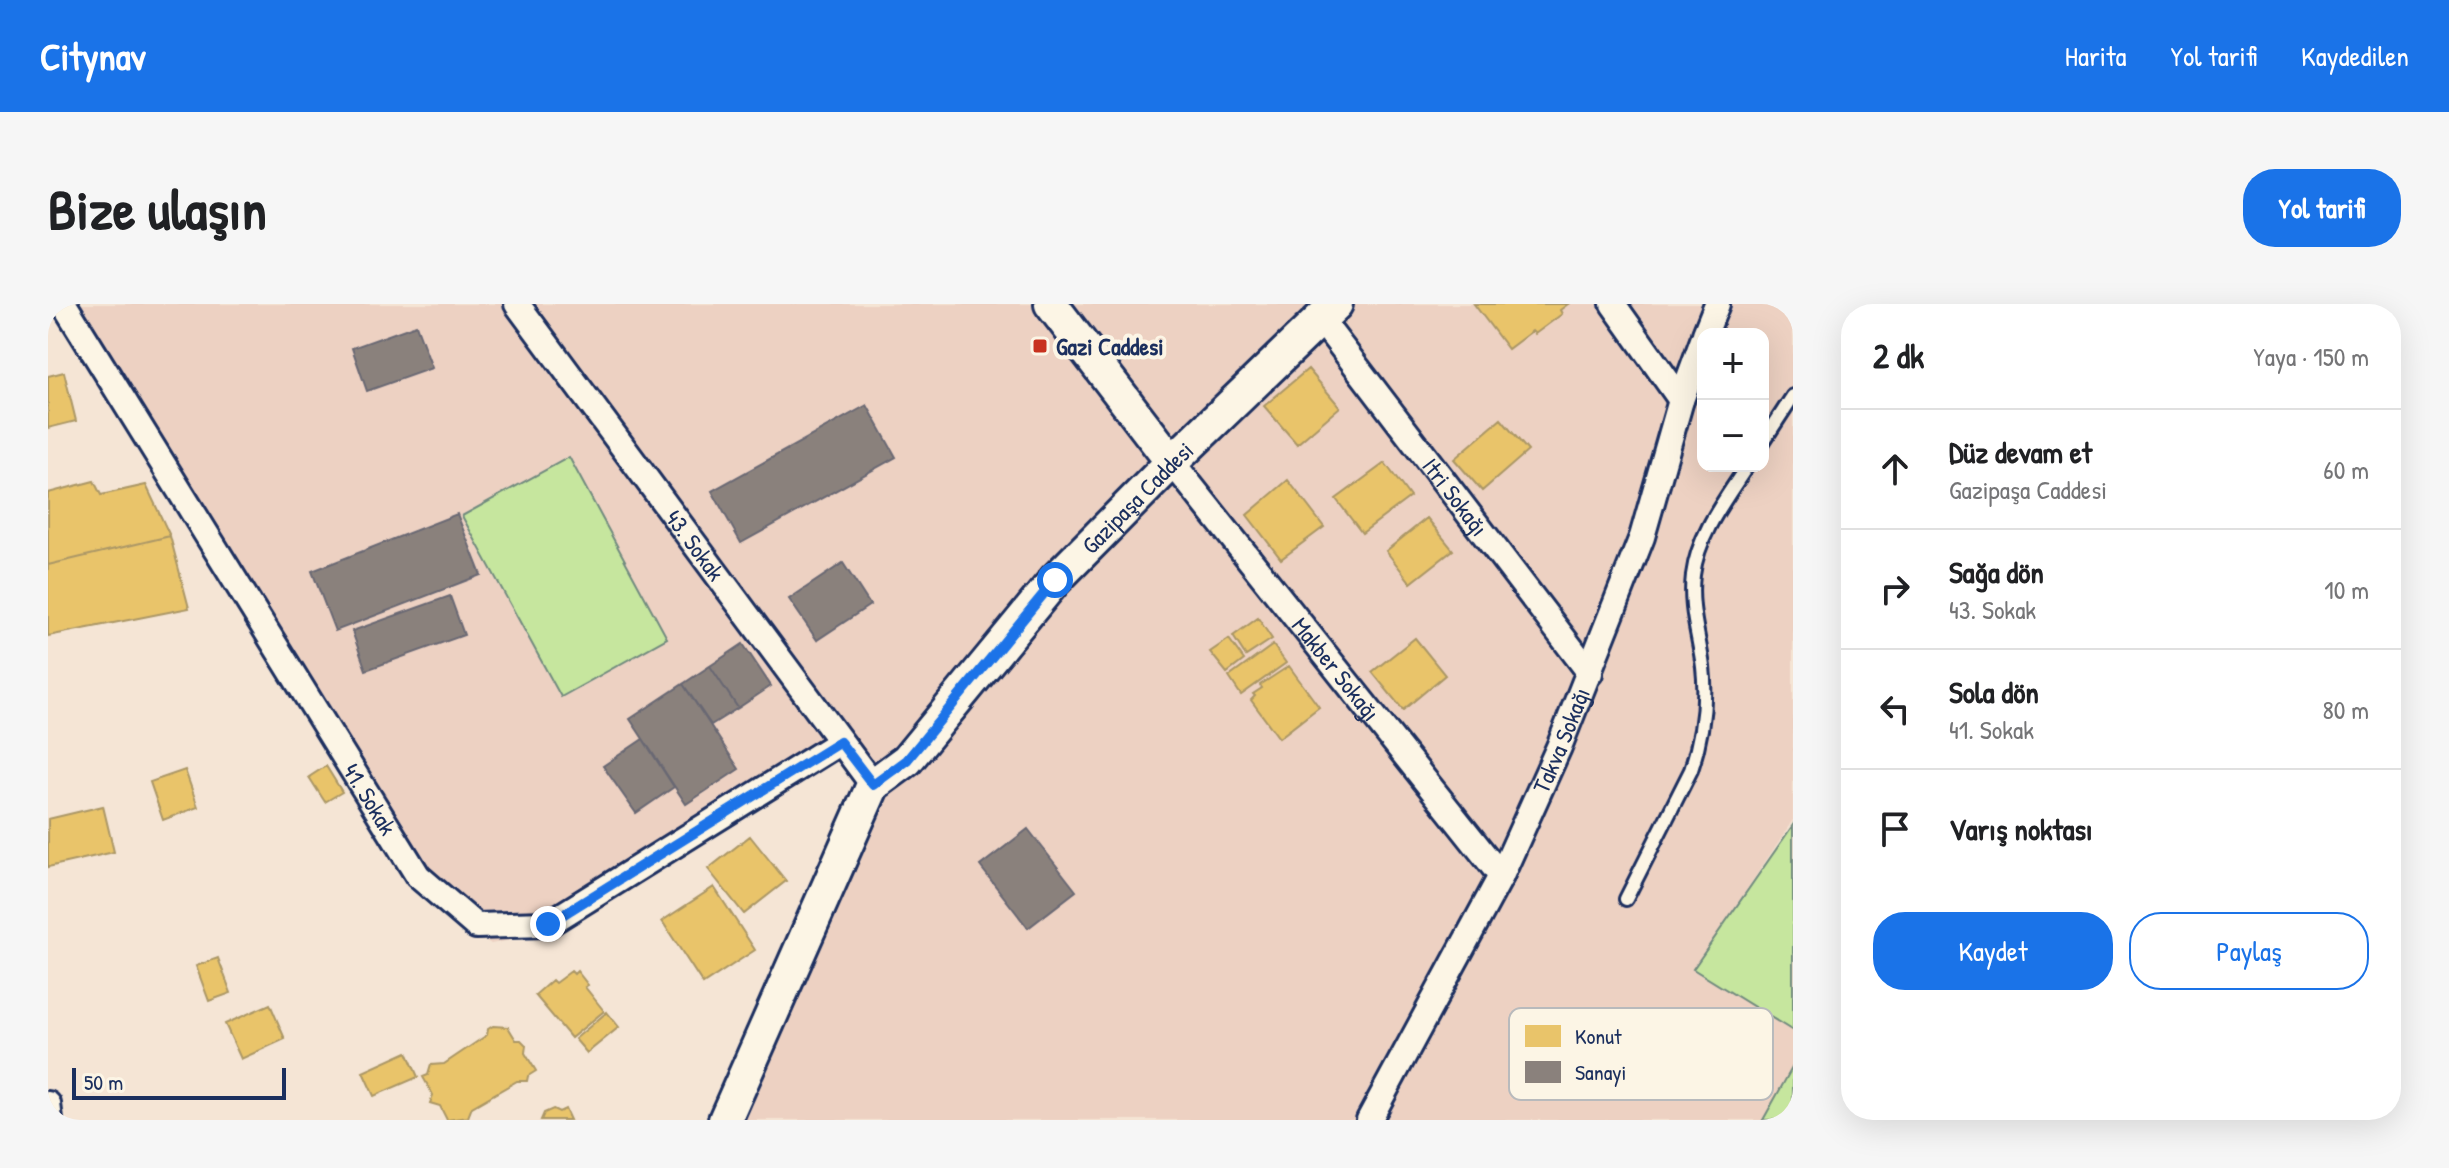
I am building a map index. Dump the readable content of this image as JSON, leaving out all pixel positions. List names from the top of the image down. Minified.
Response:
{"streets":{"street":["Itri Sokağı","Gazipaşa Caddesi","43. Sokak","Makber Sokağı","Takva Sokağı","41. Sokak"]},"crossings":[["Itri Sokağı","Gazipaşa Caddesi"],["Itri Sokağı","Takva Sokağı"],["Gazipaşa Caddesi","43. Sokak"],["Gazipaşa Caddesi","Makber Sokağı"],["43. Sokak","41. Sokak"],["Makber Sokağı","Takva Sokağı"]],"places":{"transit":["Gazi Caddesi"]},"legend":["Konut","Sanayi"],"scale_bar":"50 m","page":{"header":"Citynav","nav":["Harita","Yol tarifi","Kaydedilen"],"buttons":["Yol tarifi",["Kaydet","Paylaş"]],"title":"Bize ulaşın","heading":["2 dk","Yaya · 150 m"],"map_buttons":["+","−"],"list":[["Düz devam et","Gazipaşa Caddesi","60 m"],["Sağa dön","43. Sokak","10 m"],["Sola dön","41. Sokak","80 m"],"Varış noktası"],"scale":"50 m"}}
